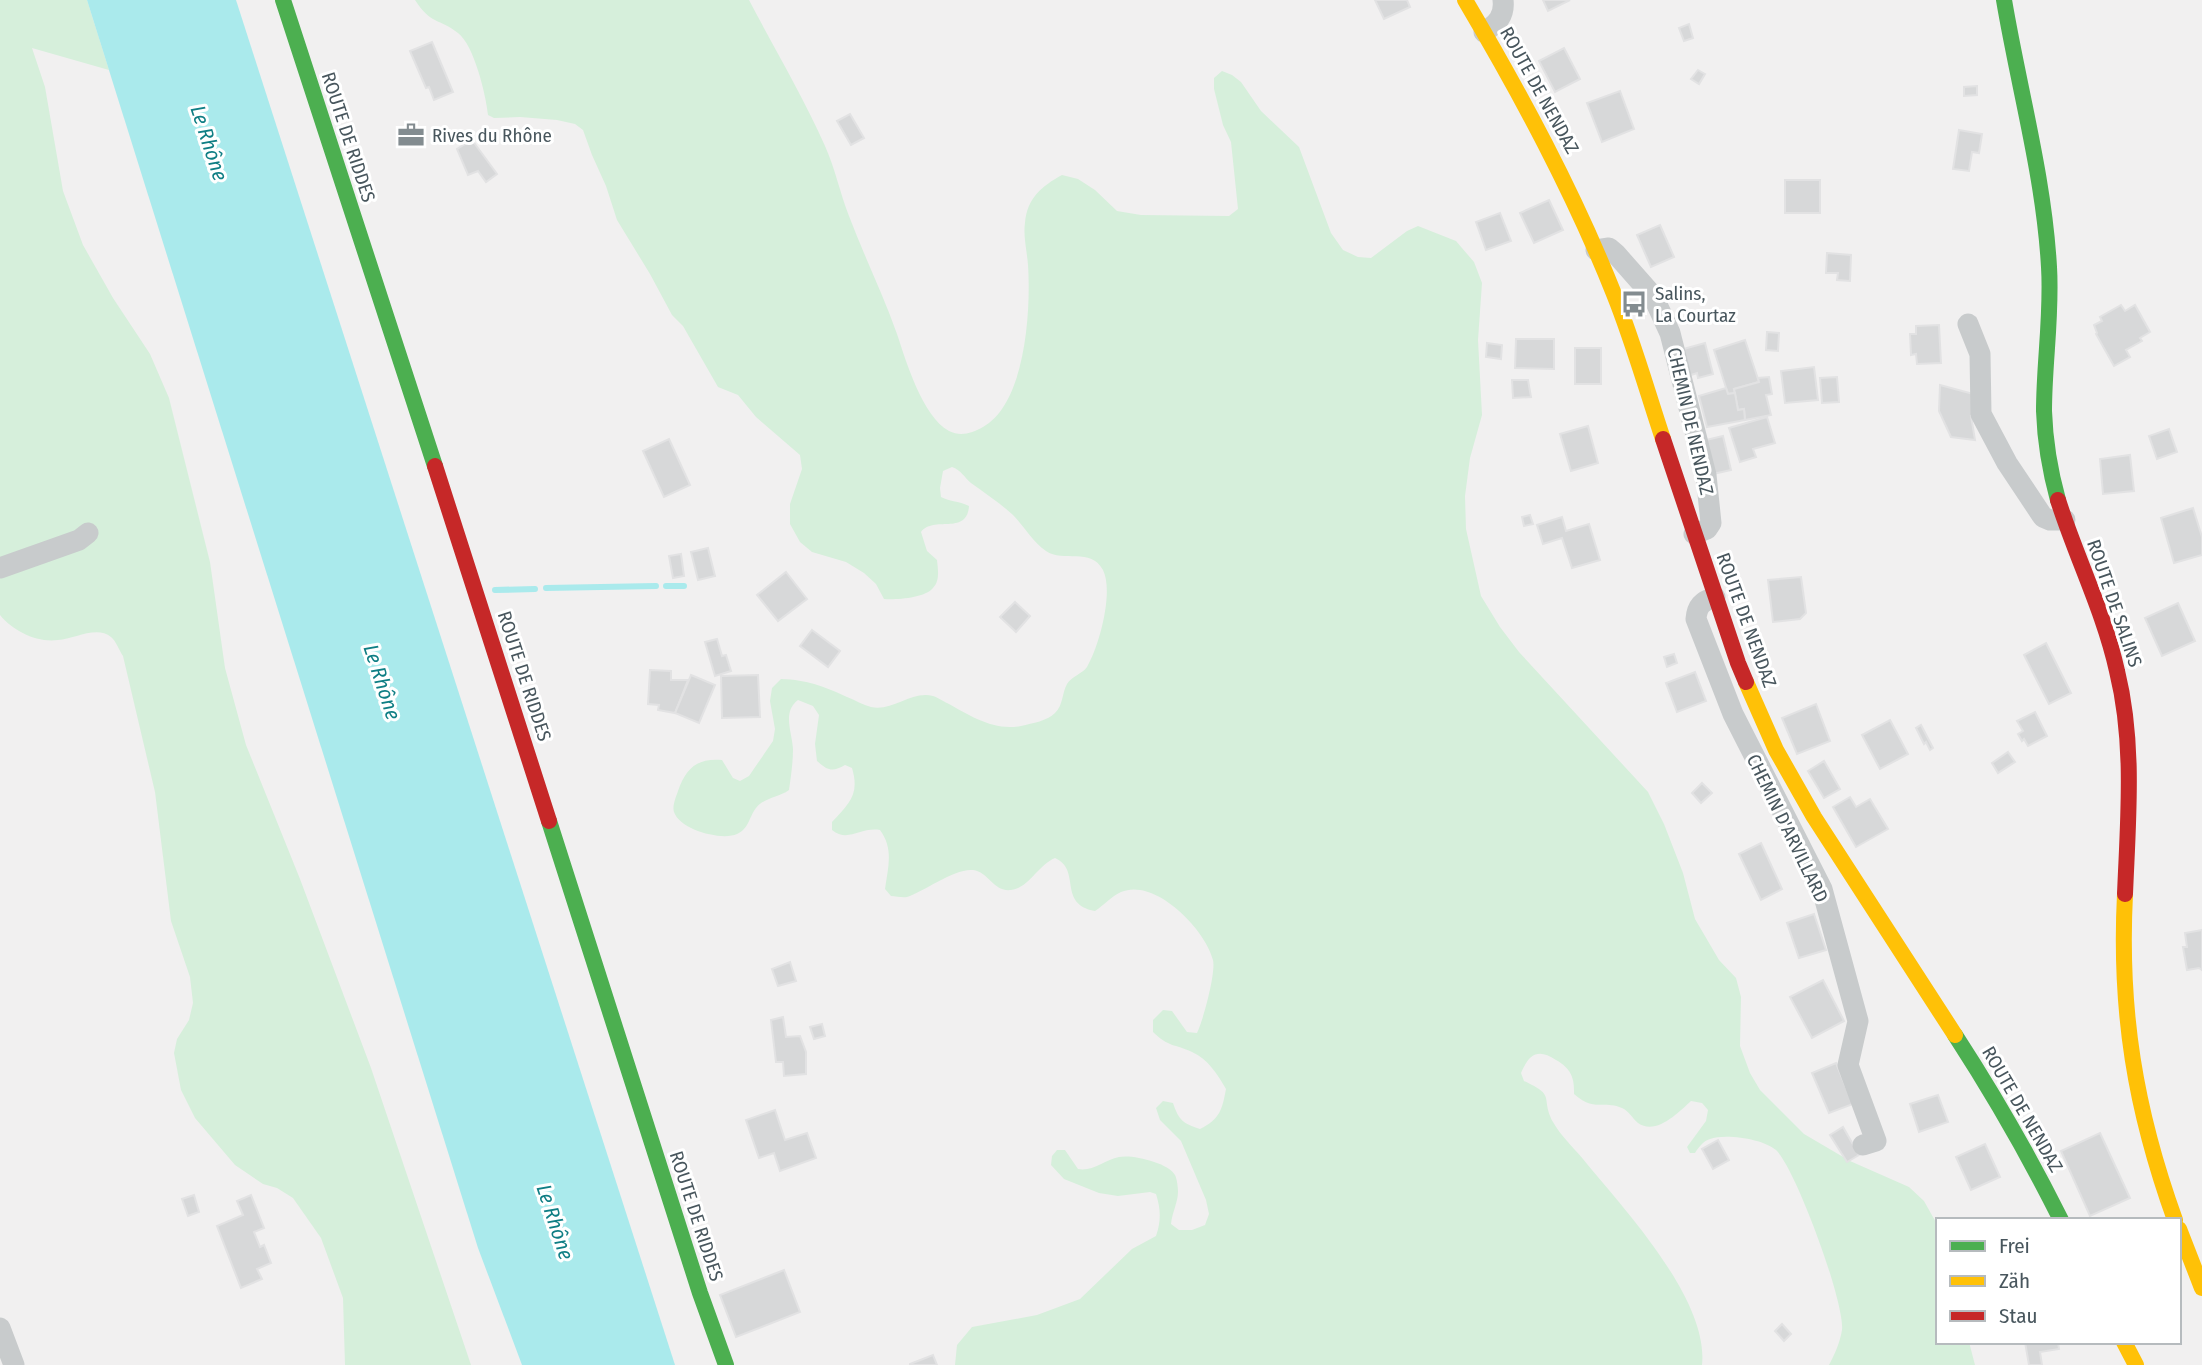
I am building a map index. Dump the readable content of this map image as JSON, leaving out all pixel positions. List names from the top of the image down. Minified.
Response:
{"streets":{"street":["ROUTE DE NENDAZ","ROUTE DE RIDDES","CHEMIN DE NENDAZ","ROUTE DE SALINS","CHEMIN D'ARVILLARD"]},"crossings":[["ROUTE DE NENDAZ","CHEMIN DE NENDAZ"],["ROUTE DE NENDAZ","CHEMIN D'ARVILLARD"]],"water":["Le Rhône"],"places":{"office":["Rives du Rhône"],"bus stop":["Salins, La Courtaz"]},"legend":["Frei","Zäh","Stau"]}
